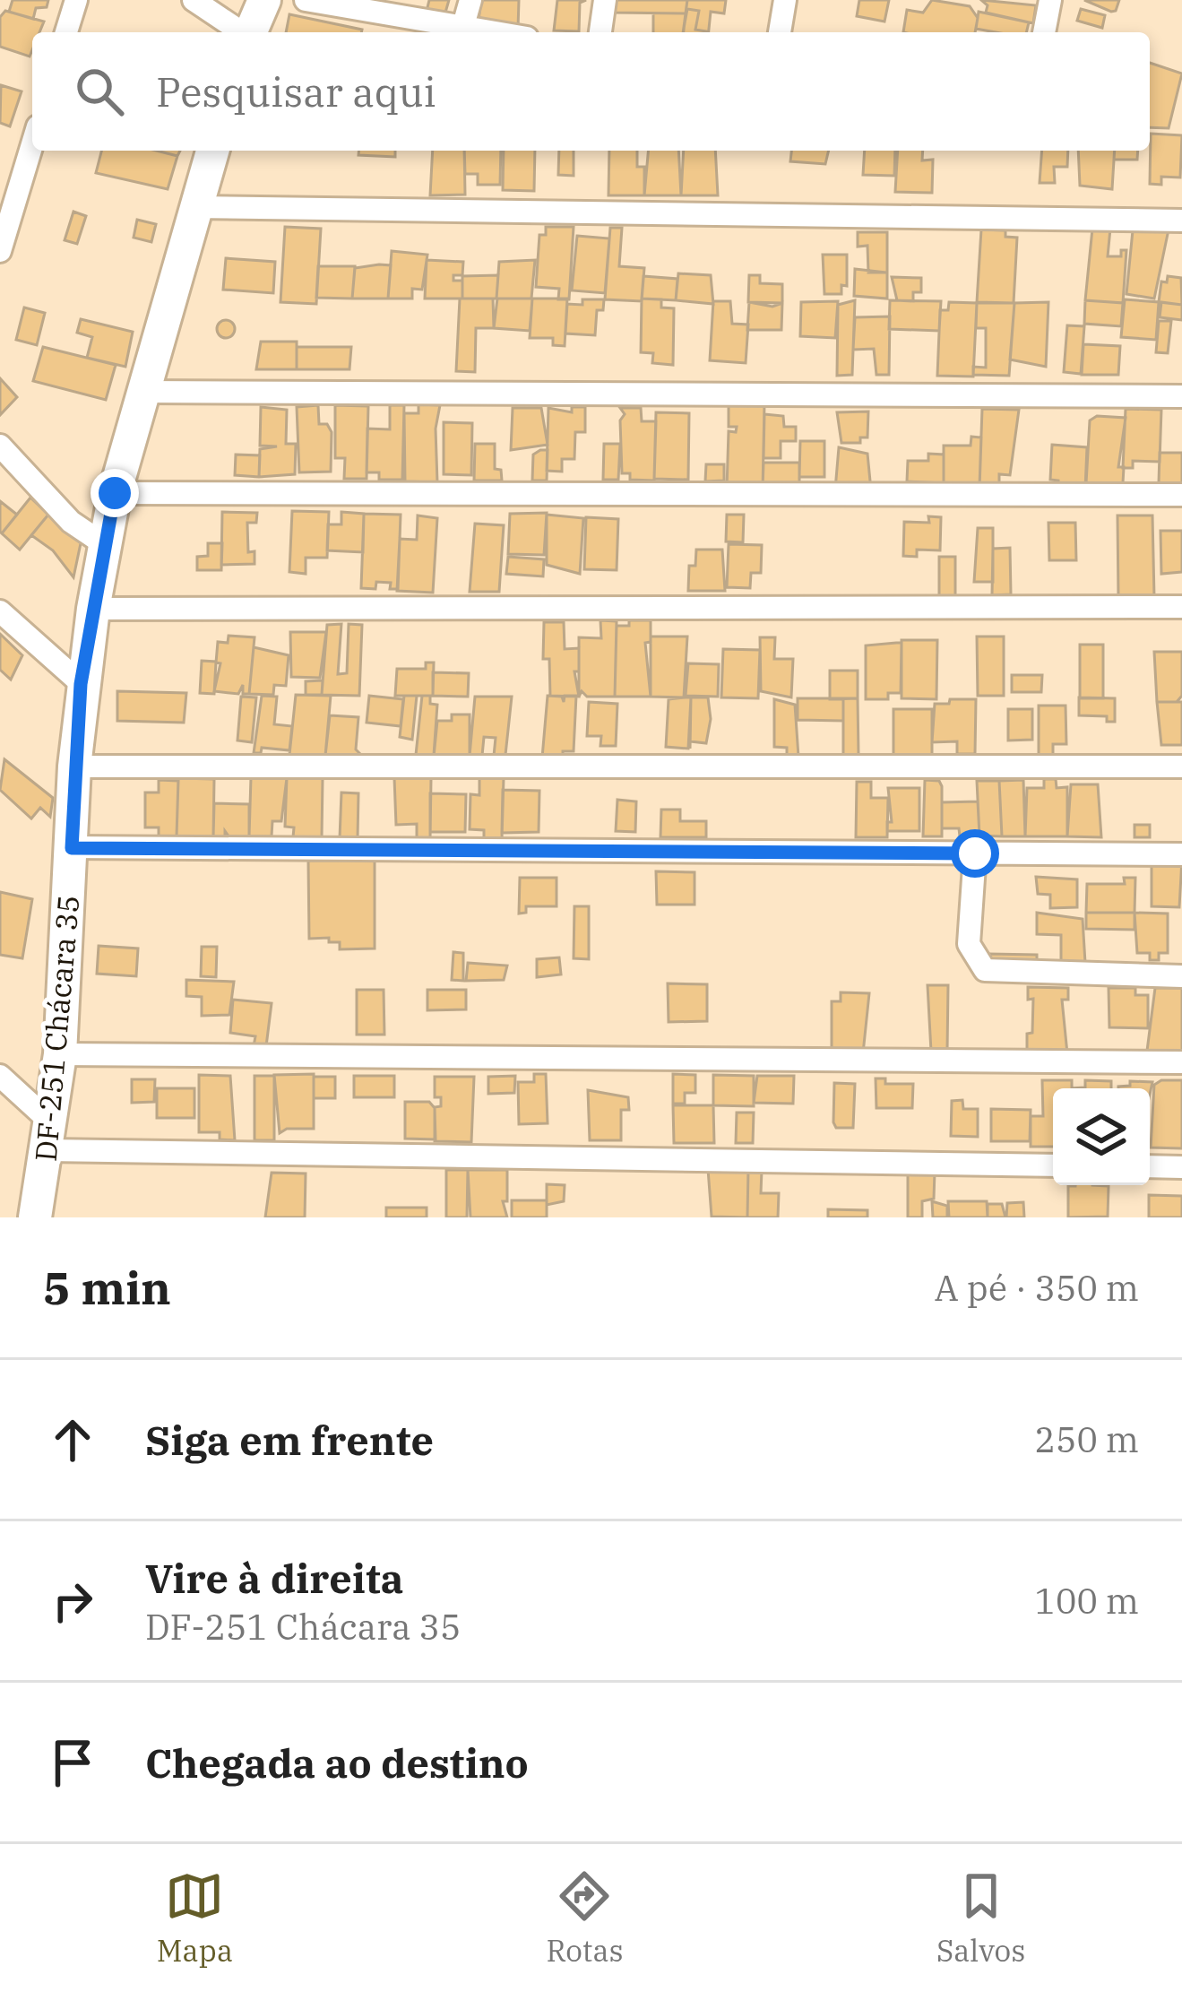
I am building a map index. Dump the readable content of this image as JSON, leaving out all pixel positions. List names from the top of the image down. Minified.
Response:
{"streets":{"street":["DF-251 Chácara 35"]},"page":{"search":"Pesquisar aqui","heading":["5 min","A pé · 350 m"],"list":[["Siga em frente","250 m"],["Vire à direita","DF-251 Chácara 35","100 m"],"Chegada ao destino"],"nav":["Mapa","Rotas","Salvos"]}}
